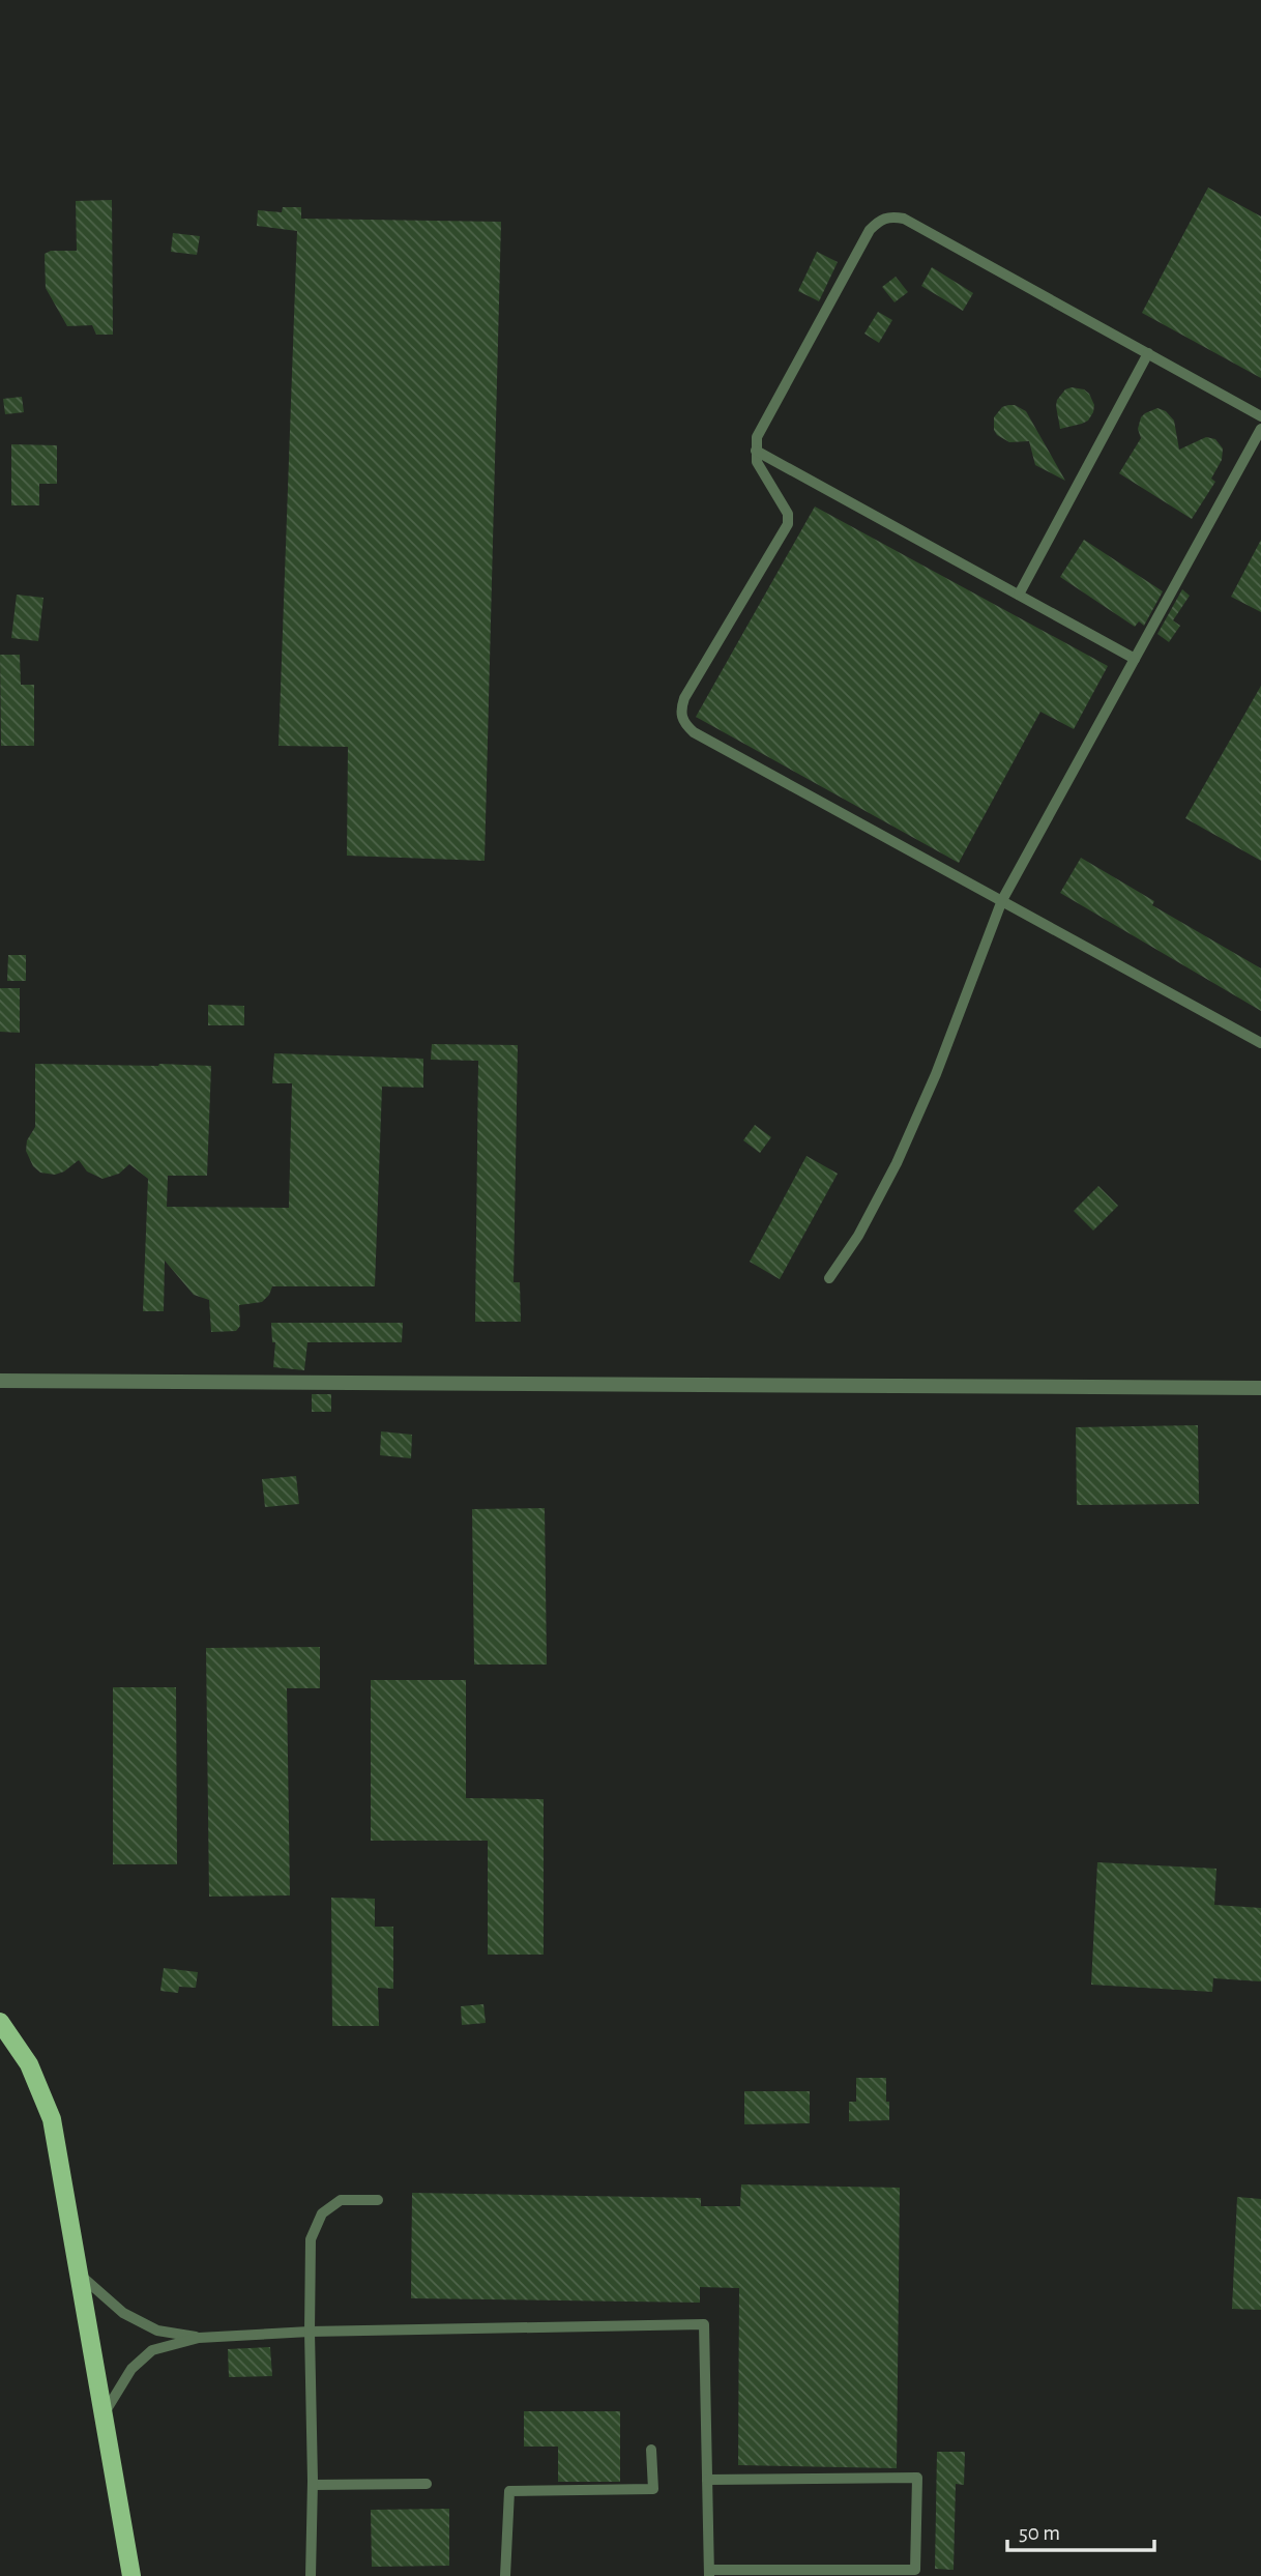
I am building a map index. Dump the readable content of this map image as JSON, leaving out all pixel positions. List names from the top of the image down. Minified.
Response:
{"scale_bar":"50 m"}
